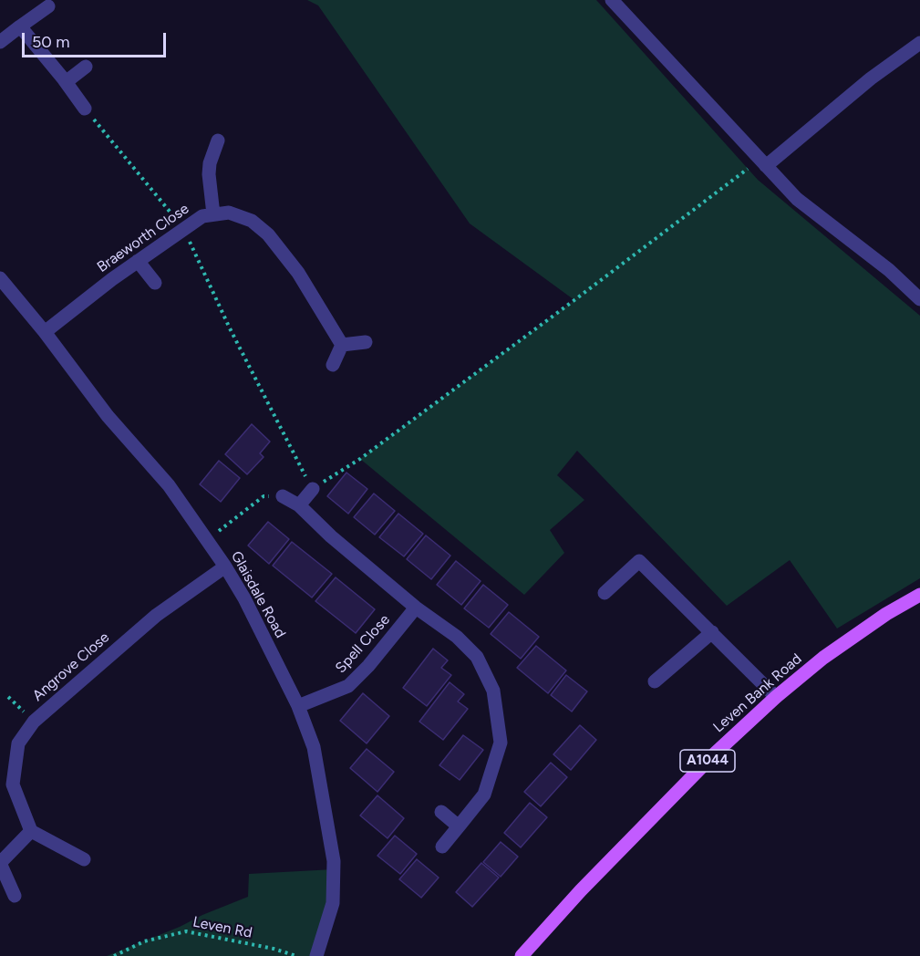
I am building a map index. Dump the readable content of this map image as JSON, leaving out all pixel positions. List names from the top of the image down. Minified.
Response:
{"streets":{"main road":["Leven Bank Road","A1044"],"street":["Braeworth Close","Glaisdale Road","Spell Close","Angrove Close"],"path":["Leven Rd"]},"crossings":[["Braeworth Close","Glaisdale Road"],["Glaisdale Road","Spell Close"],["Glaisdale Road","Angrove Close"]],"scale_bar":"50 m"}
